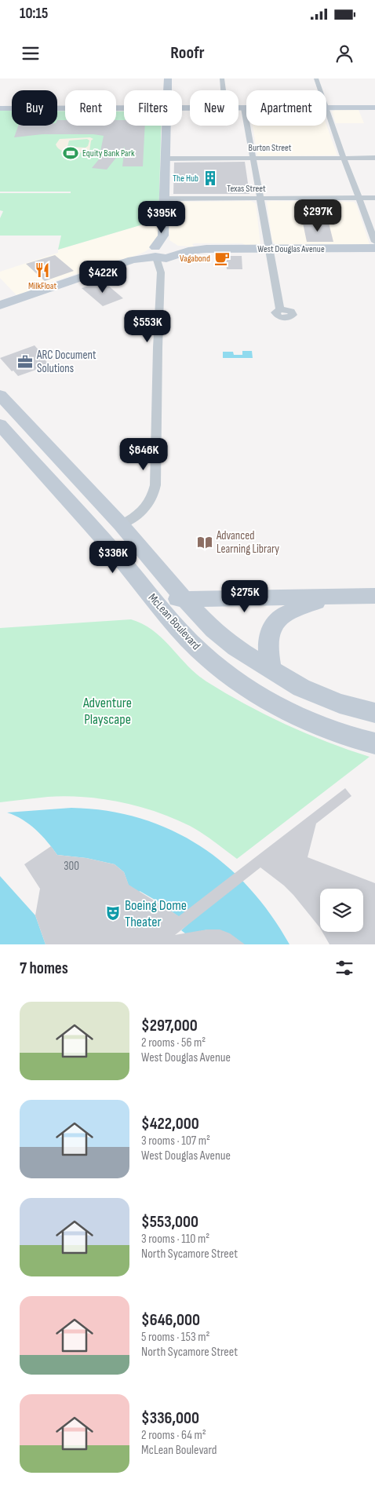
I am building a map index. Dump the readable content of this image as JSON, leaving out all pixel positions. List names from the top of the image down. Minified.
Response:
{"streets":{"main road":["West Douglas Avenue","McLean Boulevard"],"street":["Burton Street","Texas Street"]},"parks":["Adventure Playscape"],"places":{"sports":["Equity Bank Park"],"building":["The Hub"],"cafe":["Vagabond"],"restaurant":["MilkFloat"],"office":["ARC Document Solutions"],"library":["Advanced Learning Library"],"theatre":["Boeing Dome Theater"]},"house_numbers":["300"],"page":{"status":"10:15","header":"Roofr","chip":["Buy","Rent","Filters","New","Apartment"],"price":["$297K","$395K","$422K","$553K","$646K","$336K","$275K"],"heading":"7 homes","list":[{"name":"$297,000","note":"2 rooms · 56 m² · West Douglas Avenue"},{"name":"$422,000","note":"3 rooms · 107 m² · West Douglas Avenue"},{"name":"$553,000","note":"3 rooms · 110 m² · North Sycamore Street"},{"name":"$646,000","note":"5 rooms · 153 m² · North Sycamore Street"},{"name":"$336,000","note":"2 rooms · 64 m² · McLean Boulevard"}]}}
